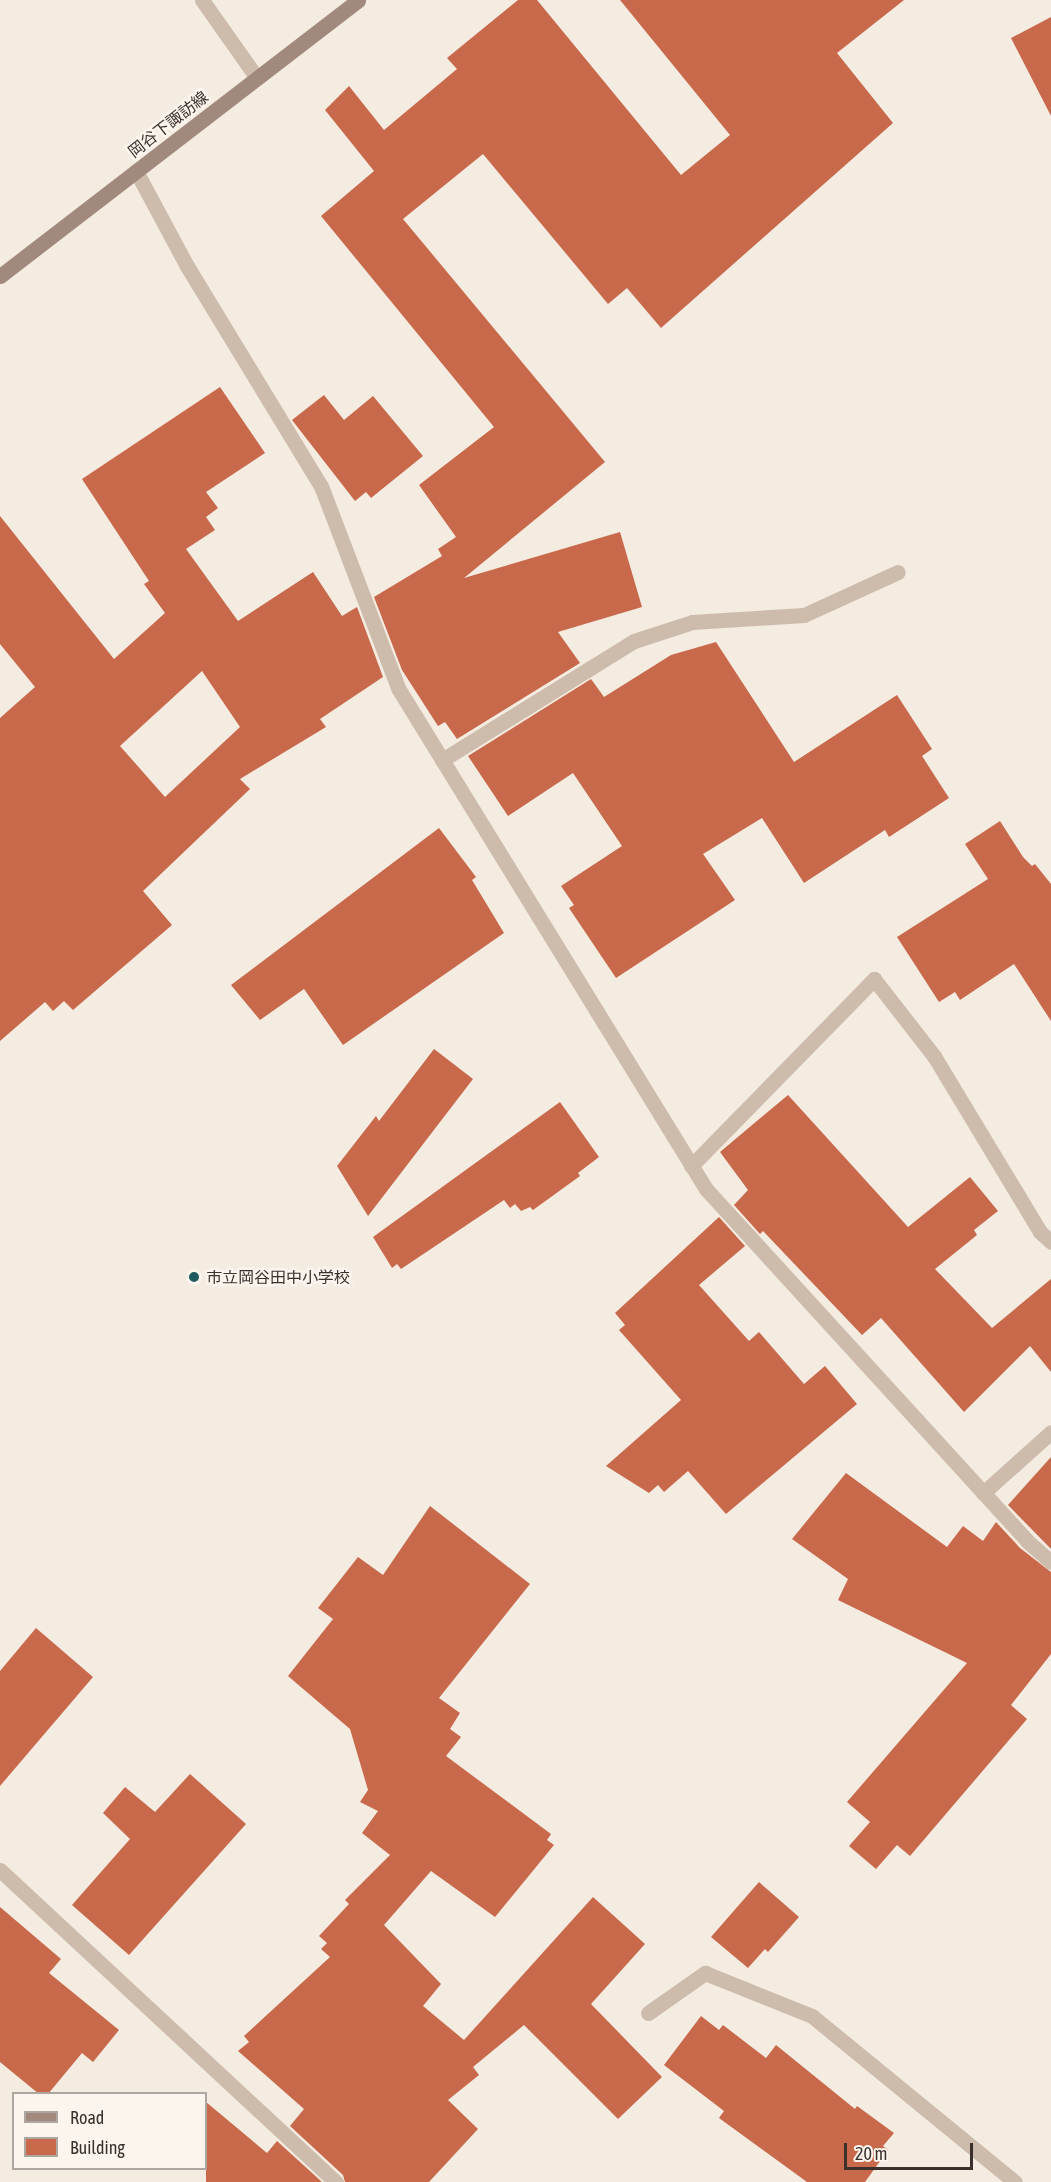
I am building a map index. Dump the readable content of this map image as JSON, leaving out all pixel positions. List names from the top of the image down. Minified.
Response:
{"streets":{"main road":["岡谷下諏訪線"]},"places":["市立岡谷田中小学校"],"legend":["Road","Building"],"scale_bar":"20 m"}
